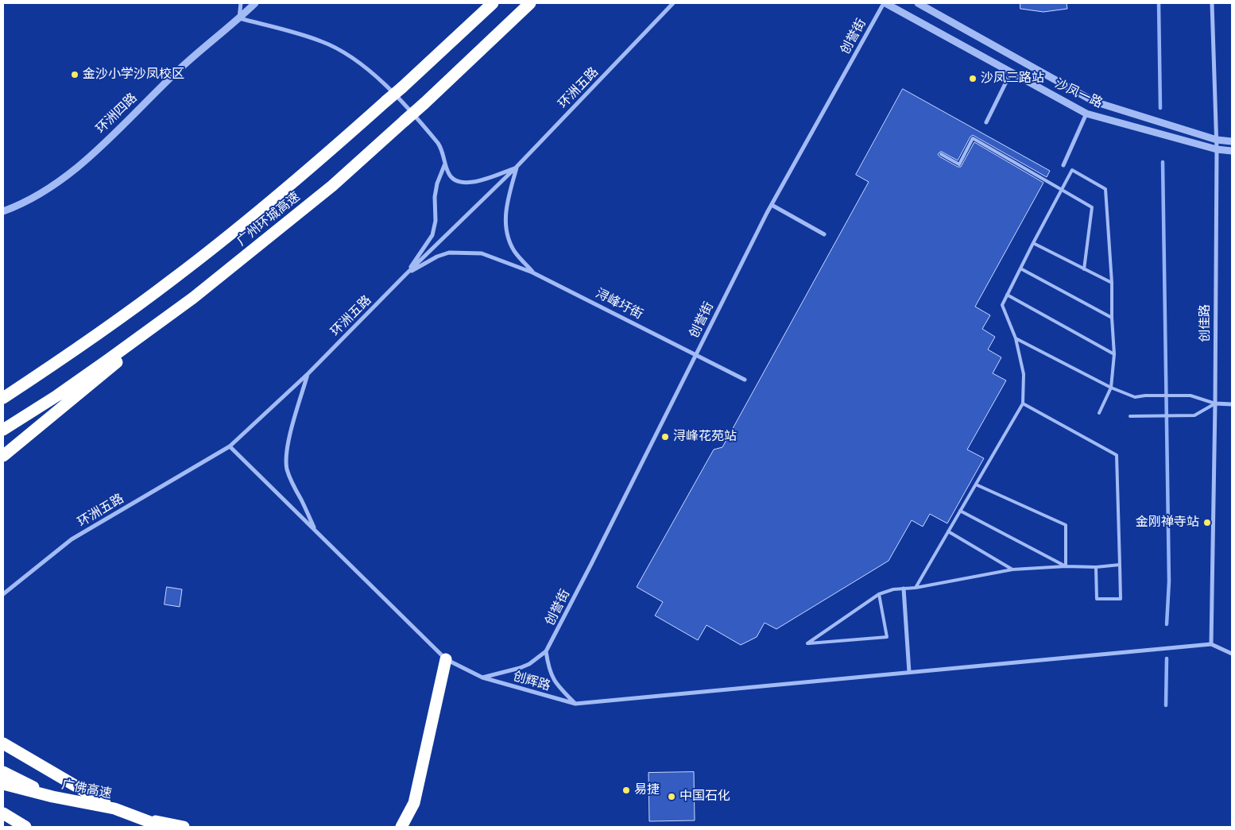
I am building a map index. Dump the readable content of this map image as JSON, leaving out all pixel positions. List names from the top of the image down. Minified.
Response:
{"streets":{"highway":["广州环城高速","广佛高速"],"street":["创誉街","环洲五路","沙凤一路","环洲四路","浔峰圩街","创佳路","创辉路"]},"crossings":[["创誉街","沙凤一路"],["创誉街","浔峰圩街"],["环洲五路","浔峰圩街"],["环洲五路","创辉路"],["沙凤一路","创佳路"]],"places":["金沙小学沙凤校区","沙凤三路站","浔峰花苑站","金刚禅寺站","易捷","中国石化"]}
